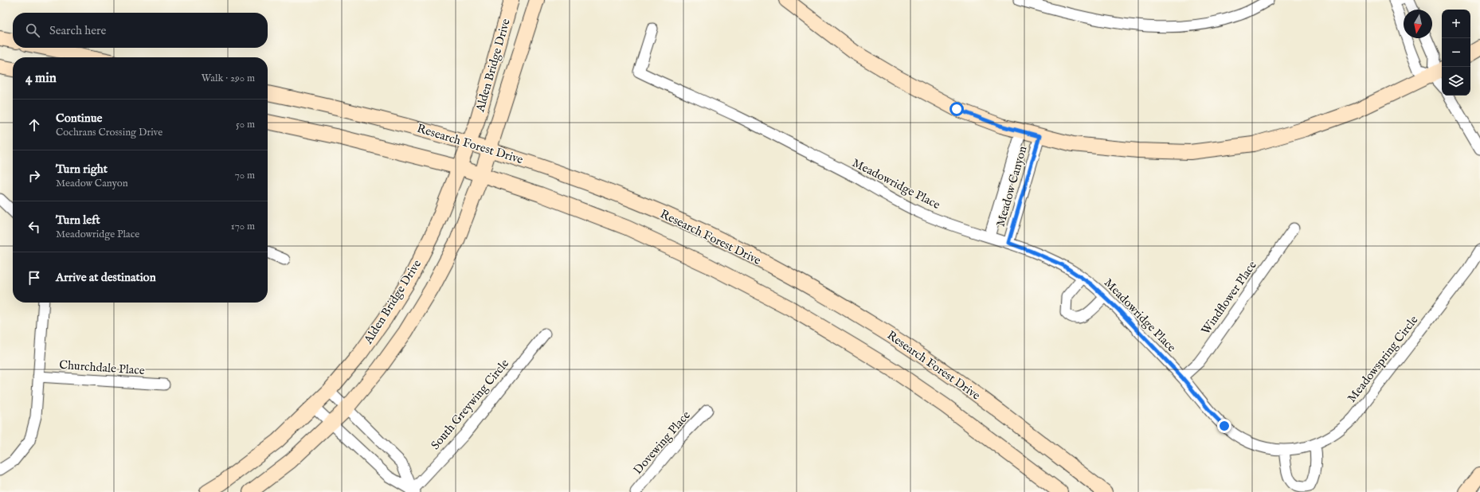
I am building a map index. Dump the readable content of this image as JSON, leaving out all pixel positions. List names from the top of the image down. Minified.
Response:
{"streets":{"main road":["Alden Bridge Drive","Research Forest Drive"],"street":["Meadowridge Place","Meadow Canyon","Windflower Place","Meadowspring Circle","Churchdale Place","South Greywing Circle","Dovewing Place"]},"crossings":[["Alden Bridge Drive","Research Forest Drive"],["Meadowridge Place","Meadow Canyon"],["Meadowridge Place","Windflower Place"],["Meadowridge Place","Meadowspring Circle"]],"north":"bottom","page":{"map_buttons":["+","−"],"search":"Search here","heading":["4 min","Walk · 290 m"],"list":[["Continue","Cochrans Crossing Drive","50 m"],["Turn right","Meadow Canyon","70 m"],["Turn left","Meadowridge Place","170 m"],"Arrive at destination"]}}
